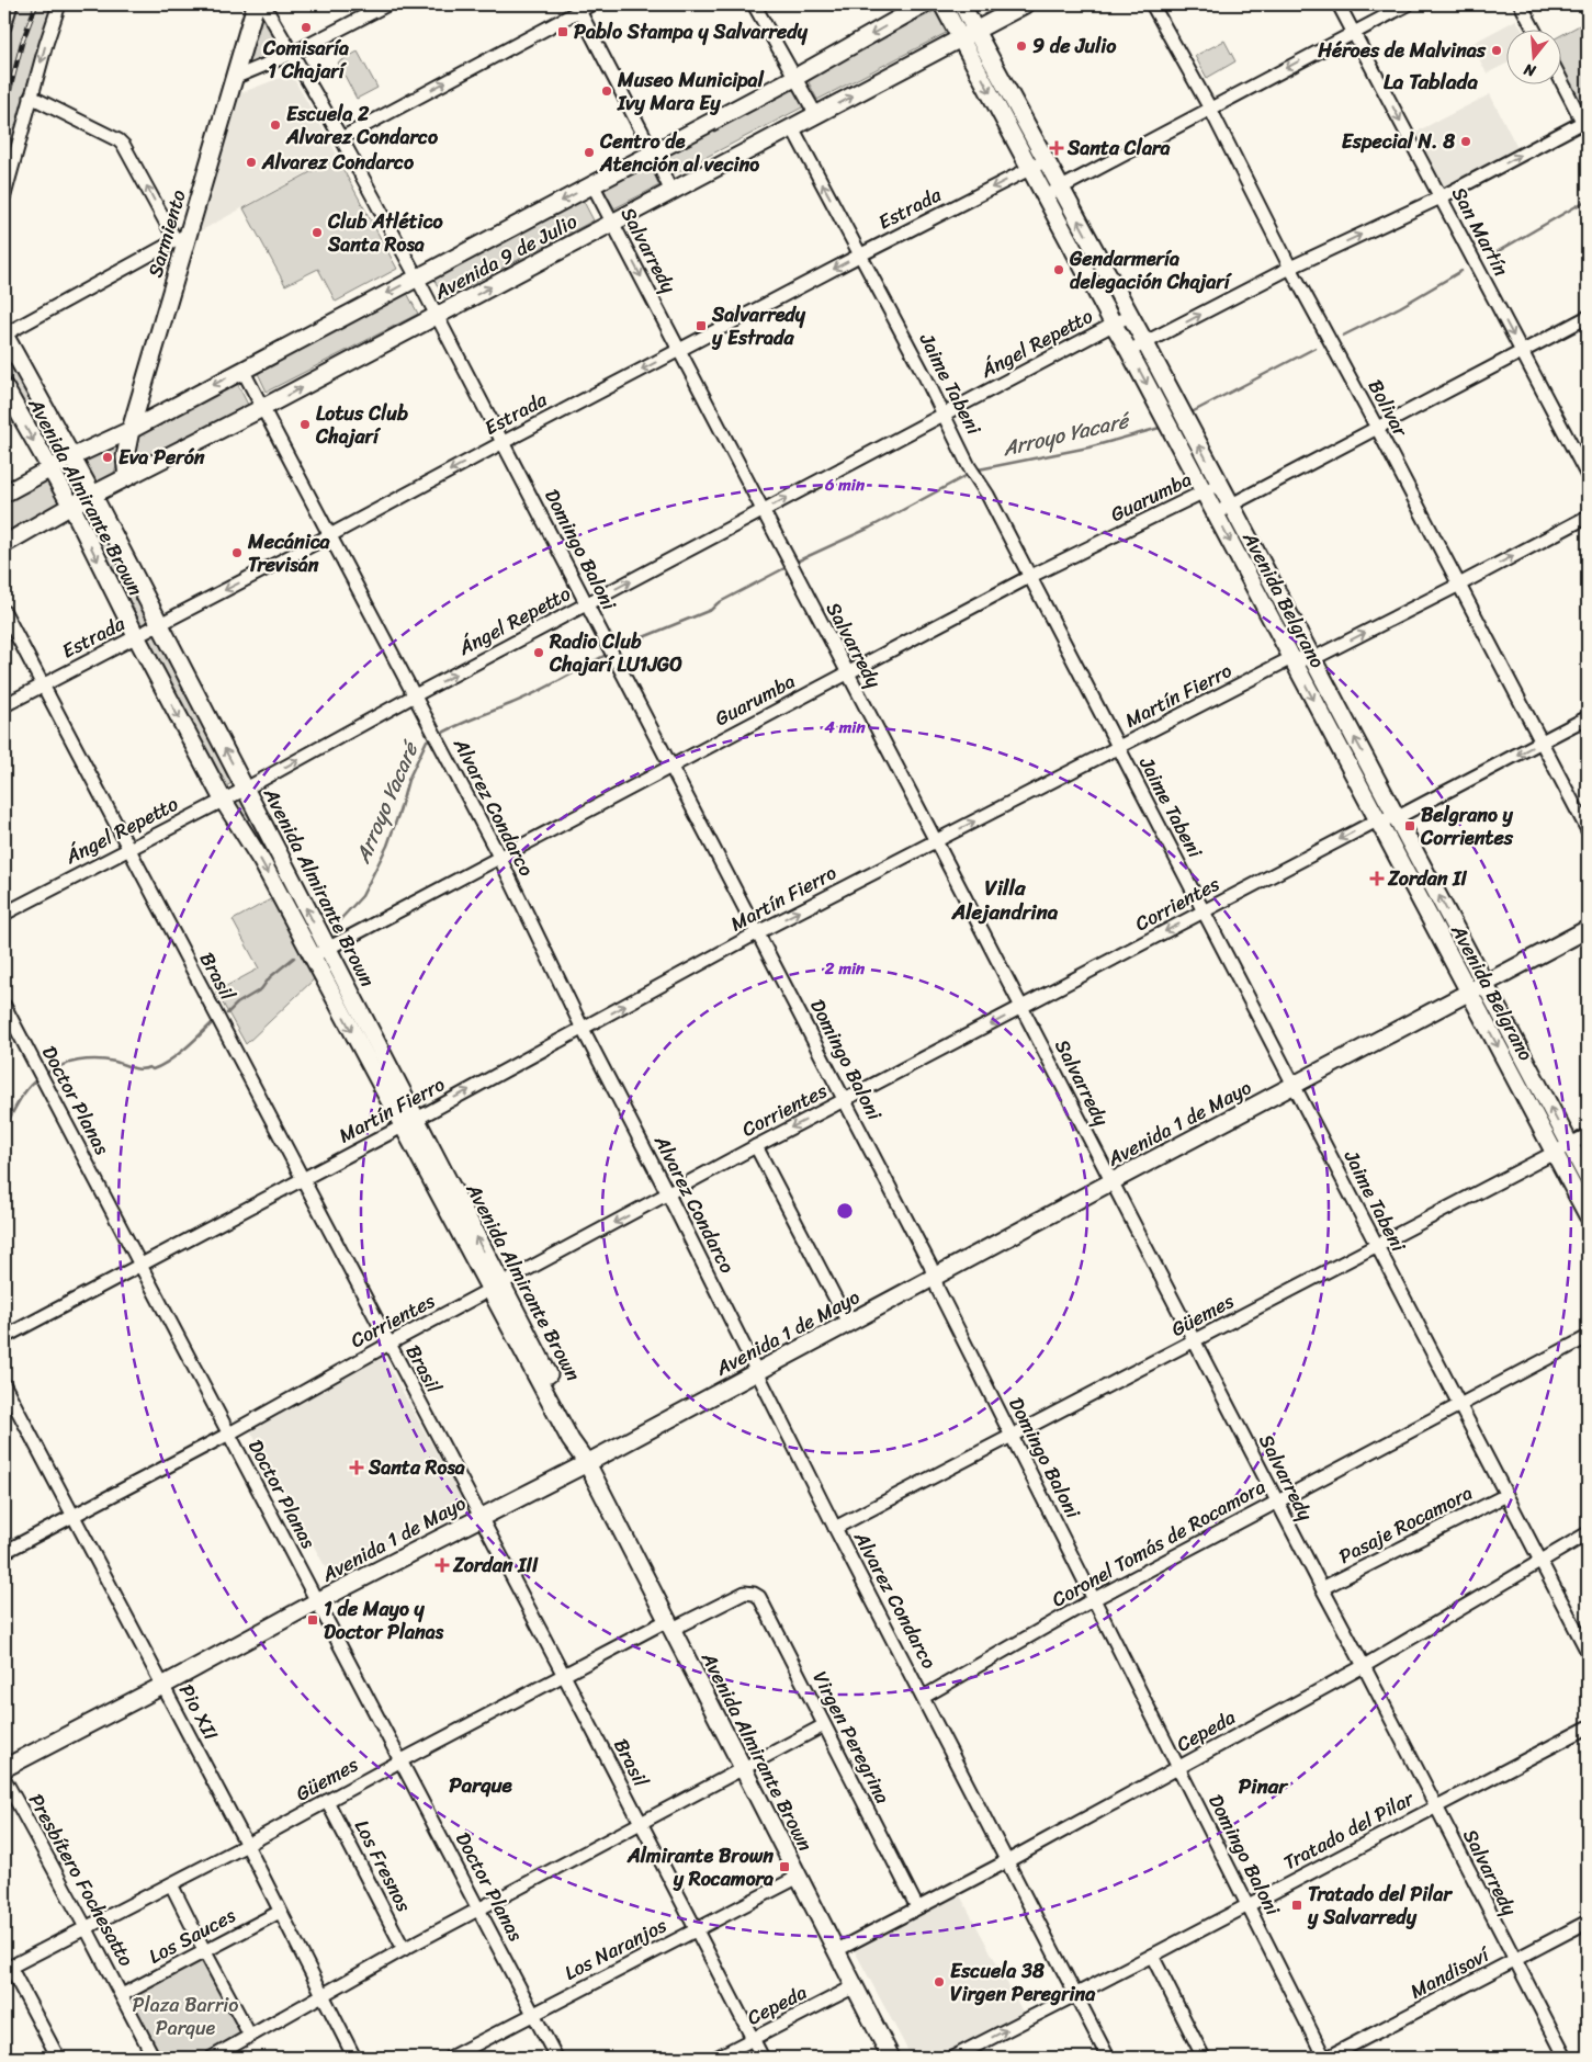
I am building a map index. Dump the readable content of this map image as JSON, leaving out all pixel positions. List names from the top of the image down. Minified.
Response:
{"streets":{"main road":["Sarmiento","Avenida 9 de Julio","Avenida Almirante Brown","Avenida Belgrano","Avenida 1 de Mayo"],"street":["Estrada","San Martín","Salvarredy","Ángel Repetto","Jaime Tabeni","Bolivar","Guarumba","Domingo Baloni","Martín Fierro","Alvarez Condarco","Corrientes","Brasil","Doctor Planas","Güemes","Pasaje Rocamora","Coronel Tomás de Rocamora","Pio XII","Cepeda","Virgen Peregrina","Tratado del Pilar","Los Fresnos","Presbítero Fochesatto","Los Sauces","Los Naranjos","Mandisoví"]},"crossings":[["Estrada","Salvarredy"],["Estrada","Jaime Tabeni"],["Estrada","Avenida Almirante Brown"],["Estrada","Domingo Baloni"],["Estrada","Avenida Belgrano"],["Estrada","Alvarez Condarco"],["Estrada","Brasil"],["Sarmiento","Avenida 9 de Julio"],["Salvarredy","Avenida 9 de Julio"],["Salvarredy","Ángel Repetto"],["Salvarredy","Guarumba"],["Salvarredy","Martín Fierro"],["Salvarredy","Corrientes"],["Salvarredy","Avenida 1 de Mayo"],["Salvarredy","Güemes"],["Salvarredy","Pasaje Rocamora"],["Salvarredy","Coronel Tomás de Rocamora"],["Salvarredy","Cepeda"],["Salvarredy","Tratado del Pilar"],["Salvarredy","Mandisoví"],["Avenida 9 de Julio","Jaime Tabeni"],["Avenida 9 de Julio","Avenida Almirante Brown"],["Avenida 9 de Julio","Domingo Baloni"],["Avenida 9 de Julio","Avenida Belgrano"],["Avenida 9 de Julio","Alvarez Condarco"],["Ángel Repetto","Jaime Tabeni"],["Ángel Repetto","Avenida Almirante Brown"],["Ángel Repetto","Domingo Baloni"],["Ángel Repetto","Avenida Belgrano"],["Ángel Repetto","Alvarez Condarco"],["Ángel Repetto","Brasil"],["Jaime Tabeni","Guarumba"],["Jaime Tabeni","Martín Fierro"],["Jaime Tabeni","Corrientes"],["Jaime Tabeni","Avenida 1 de Mayo"],["Jaime Tabeni","Güemes"],["Jaime Tabeni","Pasaje Rocamora"],["Jaime Tabeni","Coronel Tomás de Rocamora"],["Jaime Tabeni","Cepeda"],["Bolivar","Corrientes"],["Avenida Almirante Brown","Guarumba"],["Avenida Almirante Brown","Martín Fierro"],["Avenida Almirante Brown","Corrientes"],["Avenida Almirante Brown","Avenida 1 de Mayo"],["Avenida Almirante Brown","Güemes"],["Avenida Almirante Brown","Cepeda"],["Avenida Almirante Brown","Los Naranjos"],["Guarumba","Domingo Baloni"],["Guarumba","Avenida Belgrano"],["Guarumba","Alvarez Condarco"],["Domingo Baloni","Martín Fierro"],["Domingo Baloni","Corrientes"],["Domingo Baloni","Avenida 1 de Mayo"],["Domingo Baloni","Güemes"],["Domingo Baloni","Coronel Tomás de Rocamora"],["Domingo Baloni","Cepeda"],["Domingo Baloni","Tratado del Pilar"],["Domingo Baloni","Mandisoví"],["Avenida Belgrano","Martín Fierro"],["Avenida Belgrano","Corrientes"],["Avenida Belgrano","Avenida 1 de Mayo"],["Avenida Belgrano","Güemes"],["Martín Fierro","Alvarez Condarco"],["Martín Fierro","Brasil"],["Martín Fierro","Doctor Planas"],["Alvarez Condarco","Corrientes"],["Alvarez Condarco","Avenida 1 de Mayo"],["Alvarez Condarco","Güemes"],["Alvarez Condarco","Coronel Tomás de Rocamora"],["Alvarez Condarco","Cepeda"],["Alvarez Condarco","Tratado del Pilar"],["Corrientes","Brasil"],["Corrientes","Doctor Planas"],["Corrientes","Pio XII"],["Brasil","Avenida 1 de Mayo"],["Brasil","Güemes"],["Brasil","Cepeda"],["Brasil","Los Naranjos"],["Doctor Planas","Avenida 1 de Mayo"],["Doctor Planas","Güemes"],["Doctor Planas","Los Naranjos"],["Avenida 1 de Mayo","Pio XII"],["Güemes","Pio XII"],["Güemes","Virgen Peregrina"],["Güemes","Los Fresnos"],["Güemes","Presbítero Fochesatto"],["Pio XII","Los Sauces"],["Cepeda","Virgen Peregrina"],["Presbítero Fochesatto","Los Sauces"]],"one_way":["Estrada","San Martín","Ángel Repetto","Martín Fierro","Corrientes"],"districts":["La Tablada","Villa Alejandrina","Parque","Pinar"],"water":["Arroyo Yacaré"],"parks":["Plaza Barrio Parque"],"places":{"other":["Comisaría 1 Chajarí","9 de Julio","Héroes de Malvinas","Museo Municipal Ivy Mara Ey","Escuela 2 Alvarez Condarco","Especial N. 8","Centro de Atención al vecino","Alvarez Condarco","Club Atlético Santa Rosa","Gendarmería delegación Chajarí","Lotus Club Chajarí","Eva Perón","Mecánica Trevisán","Radio Club Chajarí LU1JGO","Escuela 38 Virgen Peregrina"],"transit":["Pablo Stampa y Salvarredy","Salvarredy y Estrada","Belgrano y Corrientes","1 de Mayo y Doctor Planas","Almirante Brown y Rocamora","Tratado del Pilar y Salvarredy"],"health":["Santa Clara","Zordan II","Santa Rosa","Zordan III"]},"north":"bottom","rings":["6 min","4 min","2 min"]}
